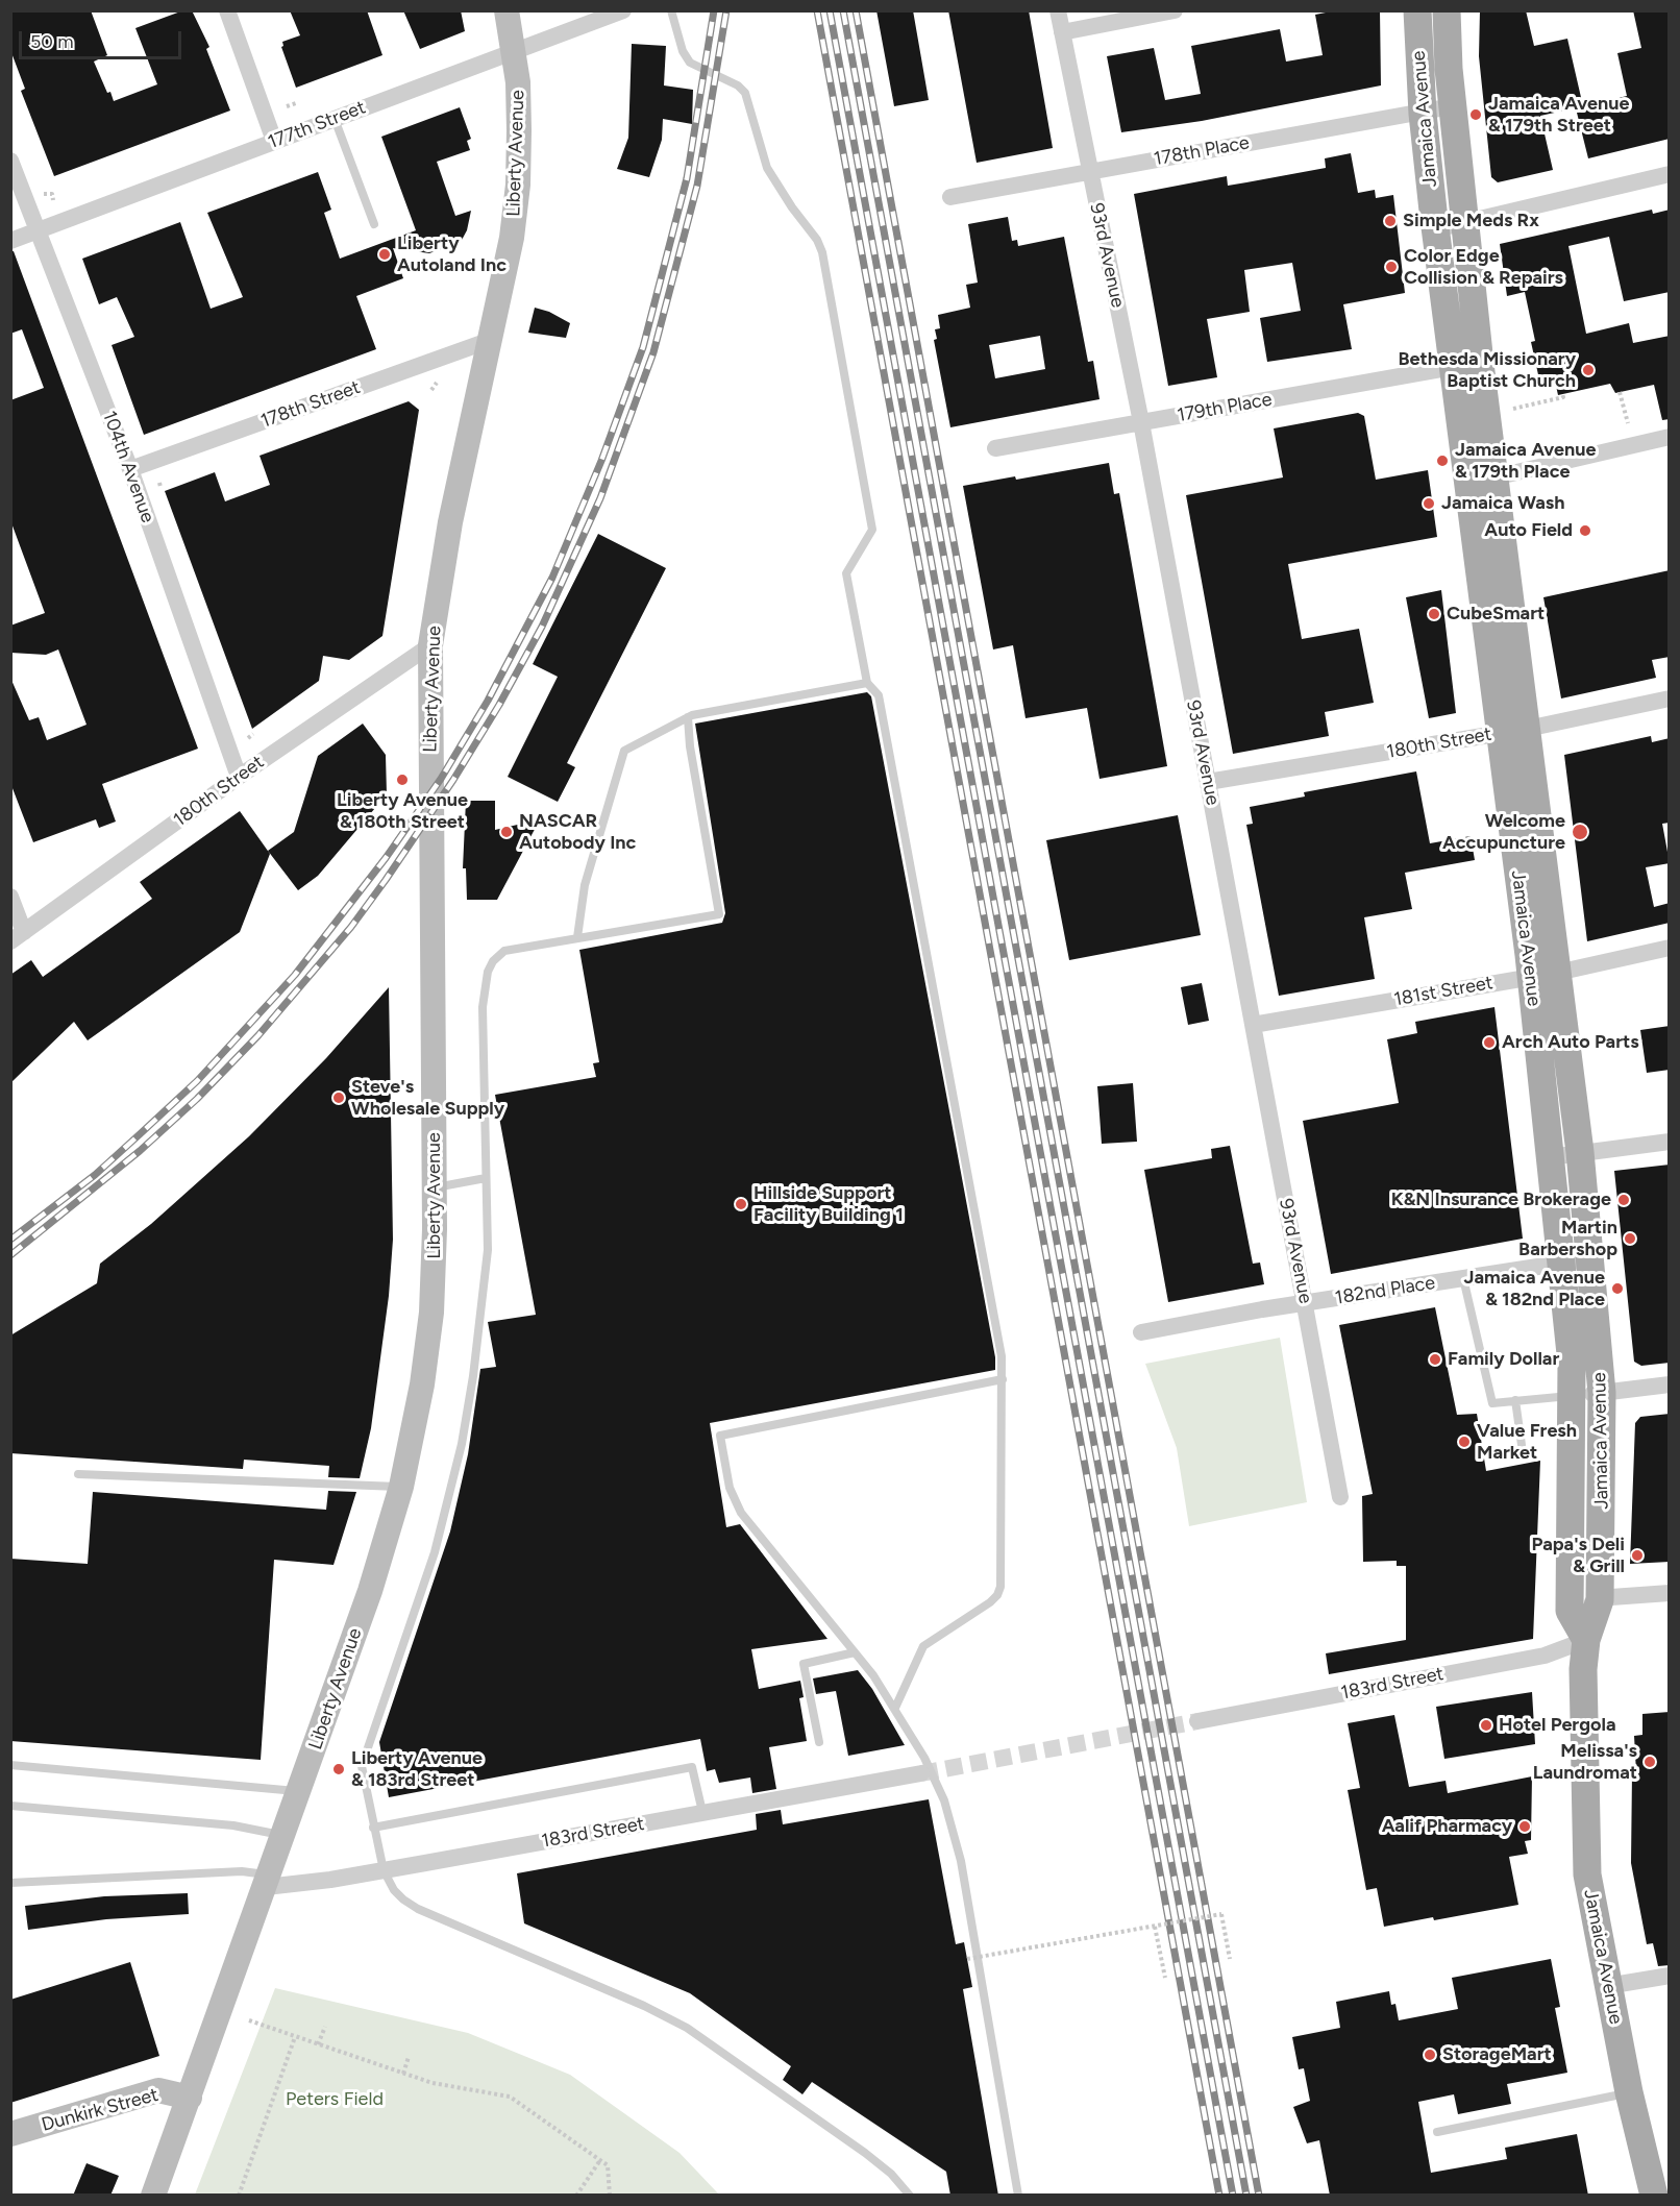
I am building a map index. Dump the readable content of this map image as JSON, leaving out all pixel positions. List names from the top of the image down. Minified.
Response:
{"streets":{"main road":["Jamaica Avenue","Liberty Avenue","Dunkirk Street"],"street":["177th Street","178th Place","93rd Avenue","178th Street","179th Place","104th Avenue","180th Street","181st Street","182nd Place","183rd Street"]},"crossings":[["Jamaica Avenue","178th Place"],["Jamaica Avenue","179th Place"],["Jamaica Avenue","180th Street"],["Jamaica Avenue","181st Street"],["Jamaica Avenue","182nd Place"],["Jamaica Avenue","183rd Street"],["177th Street","Liberty Avenue"],["177th Street","104th Avenue"],["178th Place","93rd Avenue"],["Liberty Avenue","178th Street"],["Liberty Avenue","180th Street"],["Liberty Avenue","183rd Street"],["Liberty Avenue","Dunkirk Street"],["93rd Avenue","179th Place"],["93rd Avenue","180th Street"],["93rd Avenue","181st Street"],["93rd Avenue","182nd Place"],["178th Street","104th Avenue"],["104th Avenue","180th Street"]],"parks":["Peters Field"],"places":["Jamaica Avenue & 179th Street","Simple Meds Rx","Liberty Autoland Inc","Color Edge Collision & Repairs","Bethesda Missionary Baptist Church","Jamaica Avenue & 179th Place","Jamaica Wash","Auto Field","CubeSmart","Liberty Avenue & 180th Street","NASCAR Autobody Inc","Welcome Accupuncture","Arch Auto Parts","Steve's Wholesale Supply","K&N Insurance Brokerage","Hillside Support Facility Building 1","Martin Barbershop","Jamaica Avenue & 182nd Place","Family Dollar","Value Fresh Market","Papa's Deli & Grill","Hotel Pergola","Melissa's Laundromat","Liberty Avenue & 183rd Street","Aalif Pharmacy","StorageMart"],"scale_bar":"50 m"}
